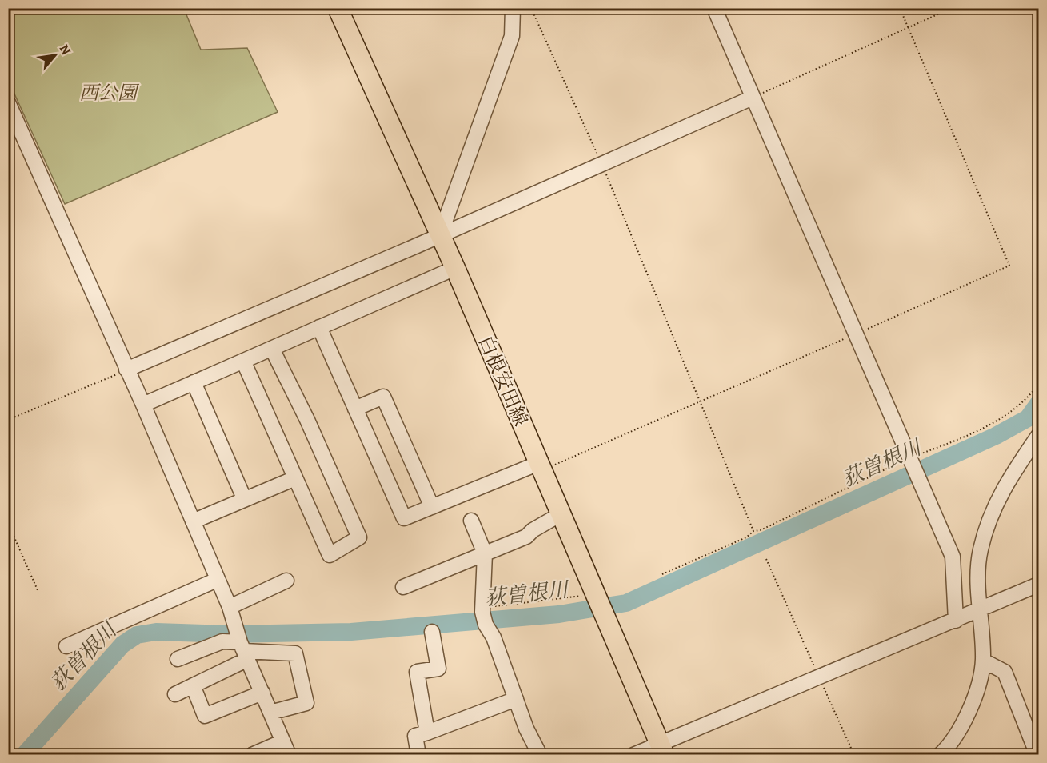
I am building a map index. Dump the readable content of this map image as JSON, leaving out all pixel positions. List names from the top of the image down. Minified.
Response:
{"streets":{"main road":["白根安田線"]},"water":["荻曽根川"],"parks":["西公園"],"north":"top right"}
